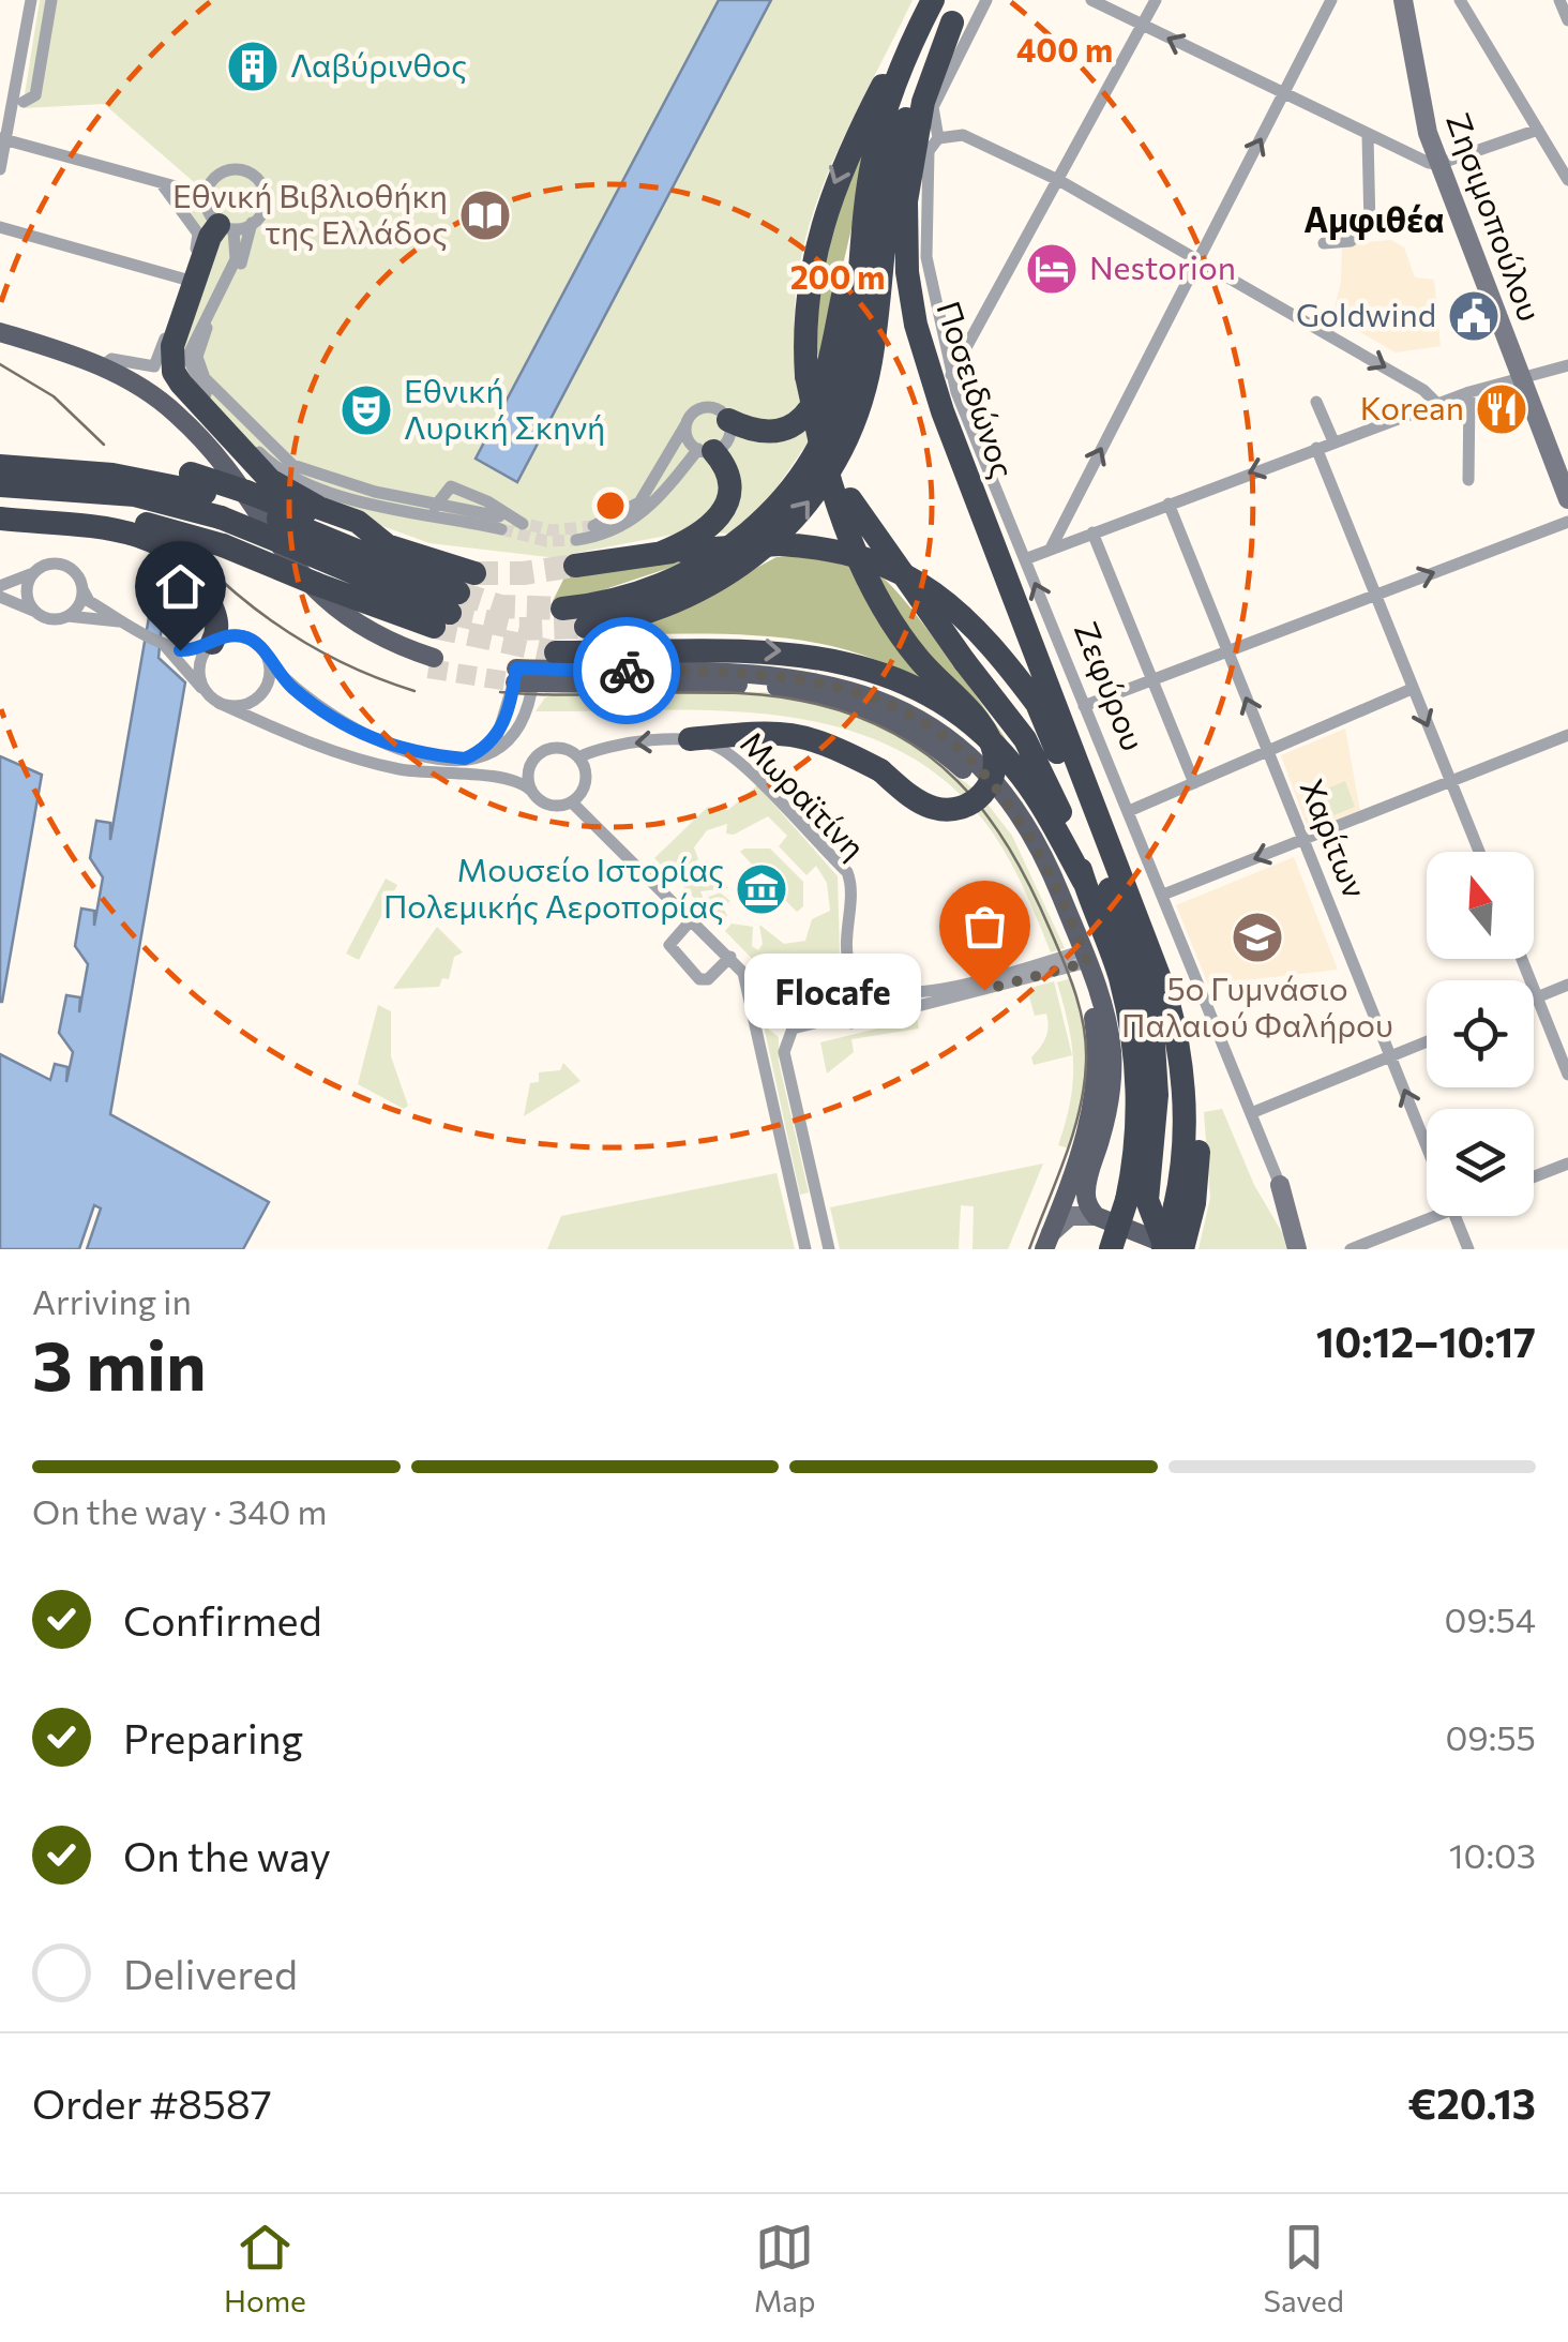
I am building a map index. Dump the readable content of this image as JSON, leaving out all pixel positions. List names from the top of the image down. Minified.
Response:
{"streets":{"highway":["Ποσειδώνος"],"street":["Ζησιμοπούλου","Ζεφύρου","Μωραϊτίνη","Χαρίτων"]},"districts":["Αμφιθέα"],"places":{"building":["Λαβύρινθος"],"library":["Εθνική Βιβλιοθήκη της Ελλάδος"],"hotel":["Nestorion"],"public building":["Goldwind"],"restaurant":["Korean"],"theatre":["Εθνική Λυρική Σκηνή"],"museum":["Μουσείο Ιστορίας Πολεμικής Αεροπορίας"],"school or university":["5ο Γυμνάσιο Παλαιού Φαλήρου"],"other":["Flocafe"]},"north":"top","page":{"bubble":"Flocafe","heading":["3 min","Arriving in","10:12–10:17"],"panel":["Order #8587","€20.13"],"bar":"On the way · 340 m","list":[["Confirmed","09:54"],["Preparing","09:55"],["On the way","10:03"],"Delivered"],"tabs":["Home","Map","Saved"]},"rings":["400 m","200 m"]}
